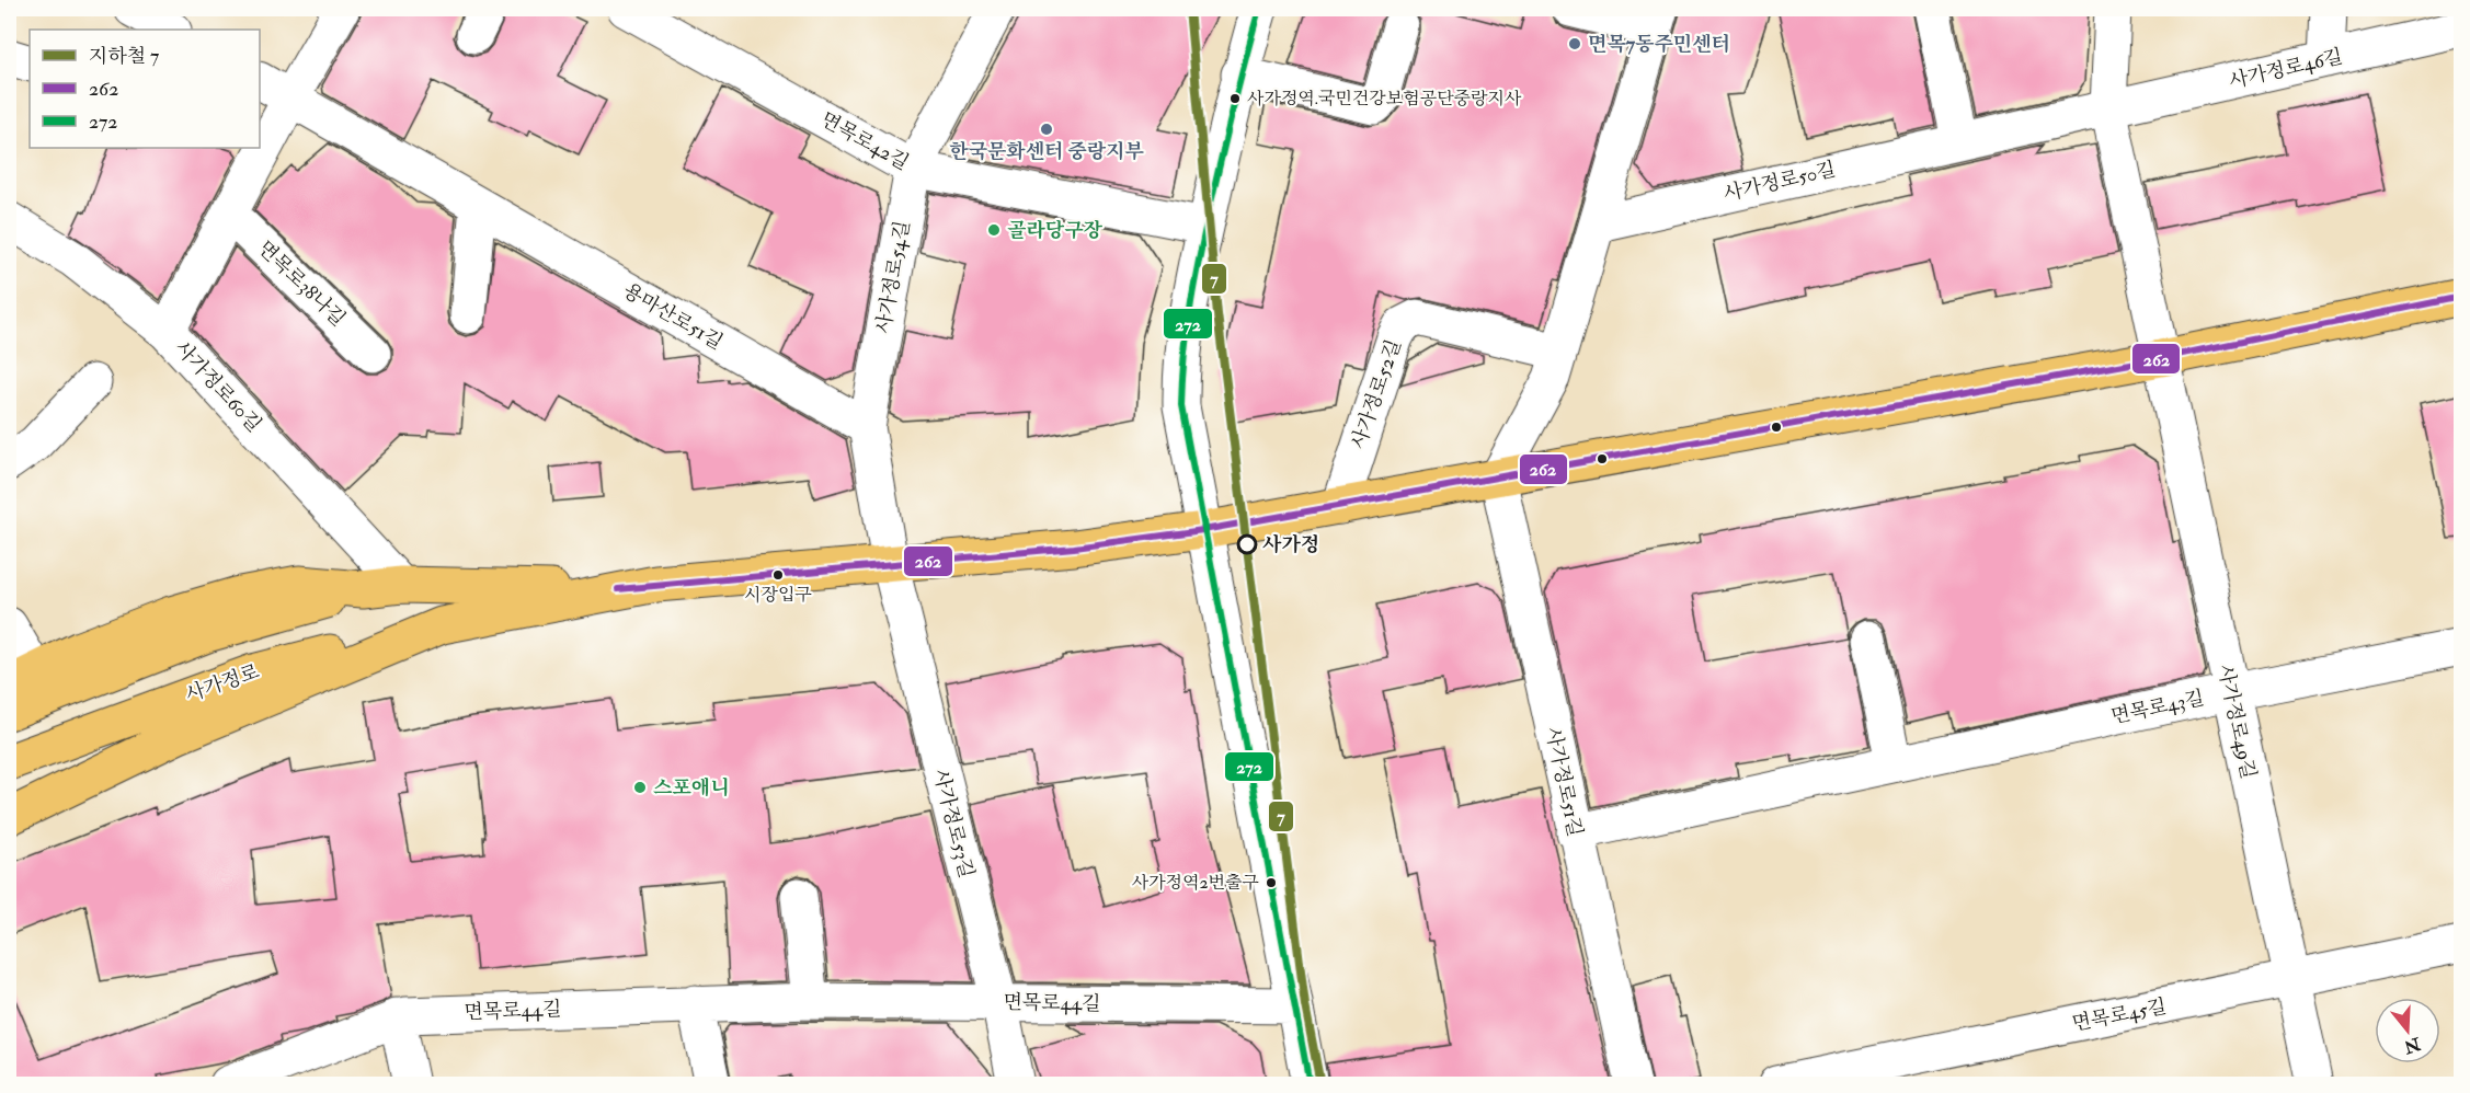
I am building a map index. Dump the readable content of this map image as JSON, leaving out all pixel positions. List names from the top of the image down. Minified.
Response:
{"streets":{"main road":["사가정로"],"street":["사가정로46길","면목로42길","사가정로50길","사가정로54길","면목로38나길","용마산로51길","사가정로60길","사가정로52길","면목로43길","사가정로49길","사가정로51길","사가정로53길","면목로44길","면목로45길"]},"crossings":[["사가정로46길","사가정로50길"],["면목로42길","사가정로54길"],["사가정로54길","용마산로51길"],["사가정로54길","사가정로53길"],["면목로43길","사가정로49길"],["면목로43길","사가정로51길"],["사가정로49길","면목로45길"],["사가정로53길","면목로44길"]],"places":["면목7동주민센터","사가정역.국민건강보험공단중랑지사","한국문화센터 중랑지부","골라당구장","사가정","시장입구","스포애니","사가정역2번출구"],"lines":["metro line 7","transit line 272","transit line 262"],"legend":["지하철 7","262","272"],"north":"bottom"}
